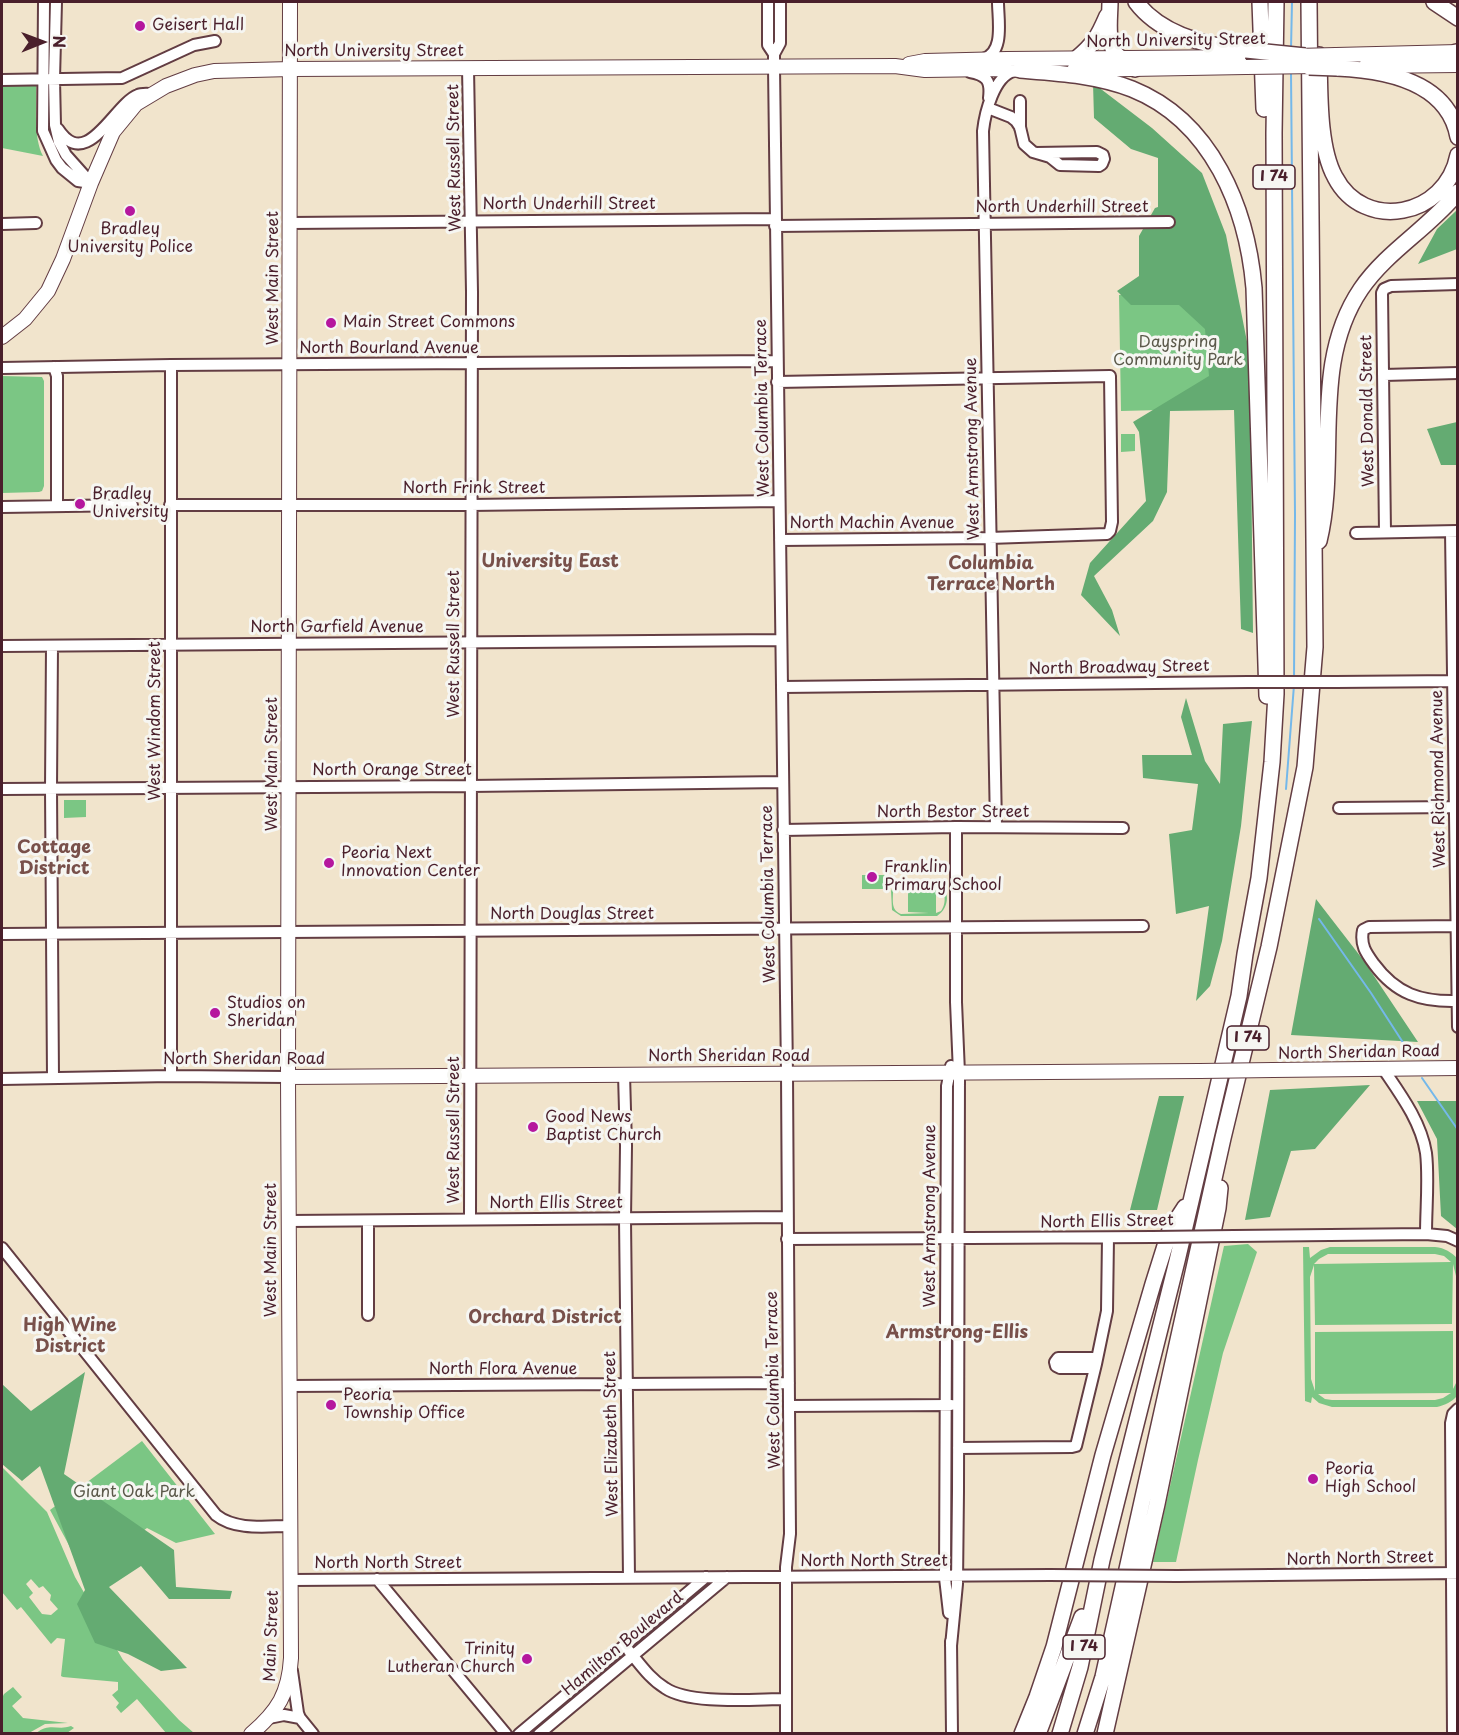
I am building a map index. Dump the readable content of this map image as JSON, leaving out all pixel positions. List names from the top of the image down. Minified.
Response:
{"streets":{"highway":["I 74"],"main road":["North University Street","West Main Street","North Sheridan Road","Main Street"],"street":["West Russell Street","North Underhill Street","North Bourland Avenue","West Columbia Terrace","West Donald Street","West Armstrong Avenue","North Frink Street","North Machin Avenue","North Garfield Avenue","North Broadway Street","West Windom Street","North Orange Street","West Richmond Avenue","North Bestor Street","North Douglas Street","North Ellis Street","North Flora Avenue","West Elizabeth Street","North North Street","Hamilton Boulevard"]},"crossings":[["North University Street","West Russell Street"],["North University Street","West Main Street"],["North University Street","West Columbia Terrace"],["North University Street","West Armstrong Avenue"],["West Russell Street","North Underhill Street"],["West Russell Street","North Bourland Avenue"],["West Russell Street","North Frink Street"],["West Russell Street","North Garfield Avenue"],["West Russell Street","North Orange Street"],["West Russell Street","North Douglas Street"],["West Russell Street","North Sheridan Road"],["West Russell Street","North Ellis Street"],["North Underhill Street","West Main Street"],["North Underhill Street","West Columbia Terrace"],["North Underhill Street","West Armstrong Avenue"],["West Main Street","North Bourland Avenue"],["West Main Street","North Frink Street"],["West Main Street","North Garfield Avenue"],["West Main Street","North Orange Street"],["West Main Street","North Douglas Street"],["West Main Street","North Sheridan Road"],["West Main Street","North Ellis Street"],["West Main Street","North Flora Avenue"],["West Main Street","Main Street"],["North Bourland Avenue","West Columbia Terrace"],["North Bourland Avenue","West Windom Street"],["West Columbia Terrace","North Frink Street"],["West Columbia Terrace","North Machin Avenue"],["West Columbia Terrace","North Garfield Avenue"],["West Columbia Terrace","North Broadway Street"],["West Columbia Terrace","North Orange Street"],["West Columbia Terrace","North Bestor Street"],["West Columbia Terrace","North Douglas Street"],["West Columbia Terrace","North Sheridan Road"],["West Columbia Terrace","North Ellis Street"],["West Columbia Terrace","North Flora Avenue"],["West Columbia Terrace","North North Street"],["West Armstrong Avenue","North Machin Avenue"],["West Armstrong Avenue","North Broadway Street"],["West Armstrong Avenue","North Bestor Street"],["West Armstrong Avenue","North Douglas Street"],["West Armstrong Avenue","North Sheridan Road"],["West Armstrong Avenue","North Ellis Street"],["West Armstrong Avenue","North North Street"],["North Frink Street","West Windom Street"],["North Garfield Avenue","West Windom Street"],["North Broadway Street","West Richmond Avenue"],["West Windom Street","North Orange Street"],["West Windom Street","North Douglas Street"],["West Windom Street","North Sheridan Road"],["North Sheridan Road","West Elizabeth Street"],["North Ellis Street","West Elizabeth Street"],["North Flora Avenue","West Elizabeth Street"],["West Elizabeth Street","North North Street"],["North North Street","Main Street"],["North North Street","Hamilton Boulevard"]],"districts":["University East","Columbia Terrace North","Cottage District","Orchard District","High Wine District","Armstrong-Ellis"],"parks":["Dayspring Community Park","Giant Oak Park"],"places":["Geisert Hall","Bradley University Police","Main Street Commons","Bradley University","Peoria Next Innovation Center","Franklin Primary School","Studios on Sheridan","Good News Baptist Church","Peoria Township Office","Peoria High School","Trinity Lutheran Church"],"north":"right"}
